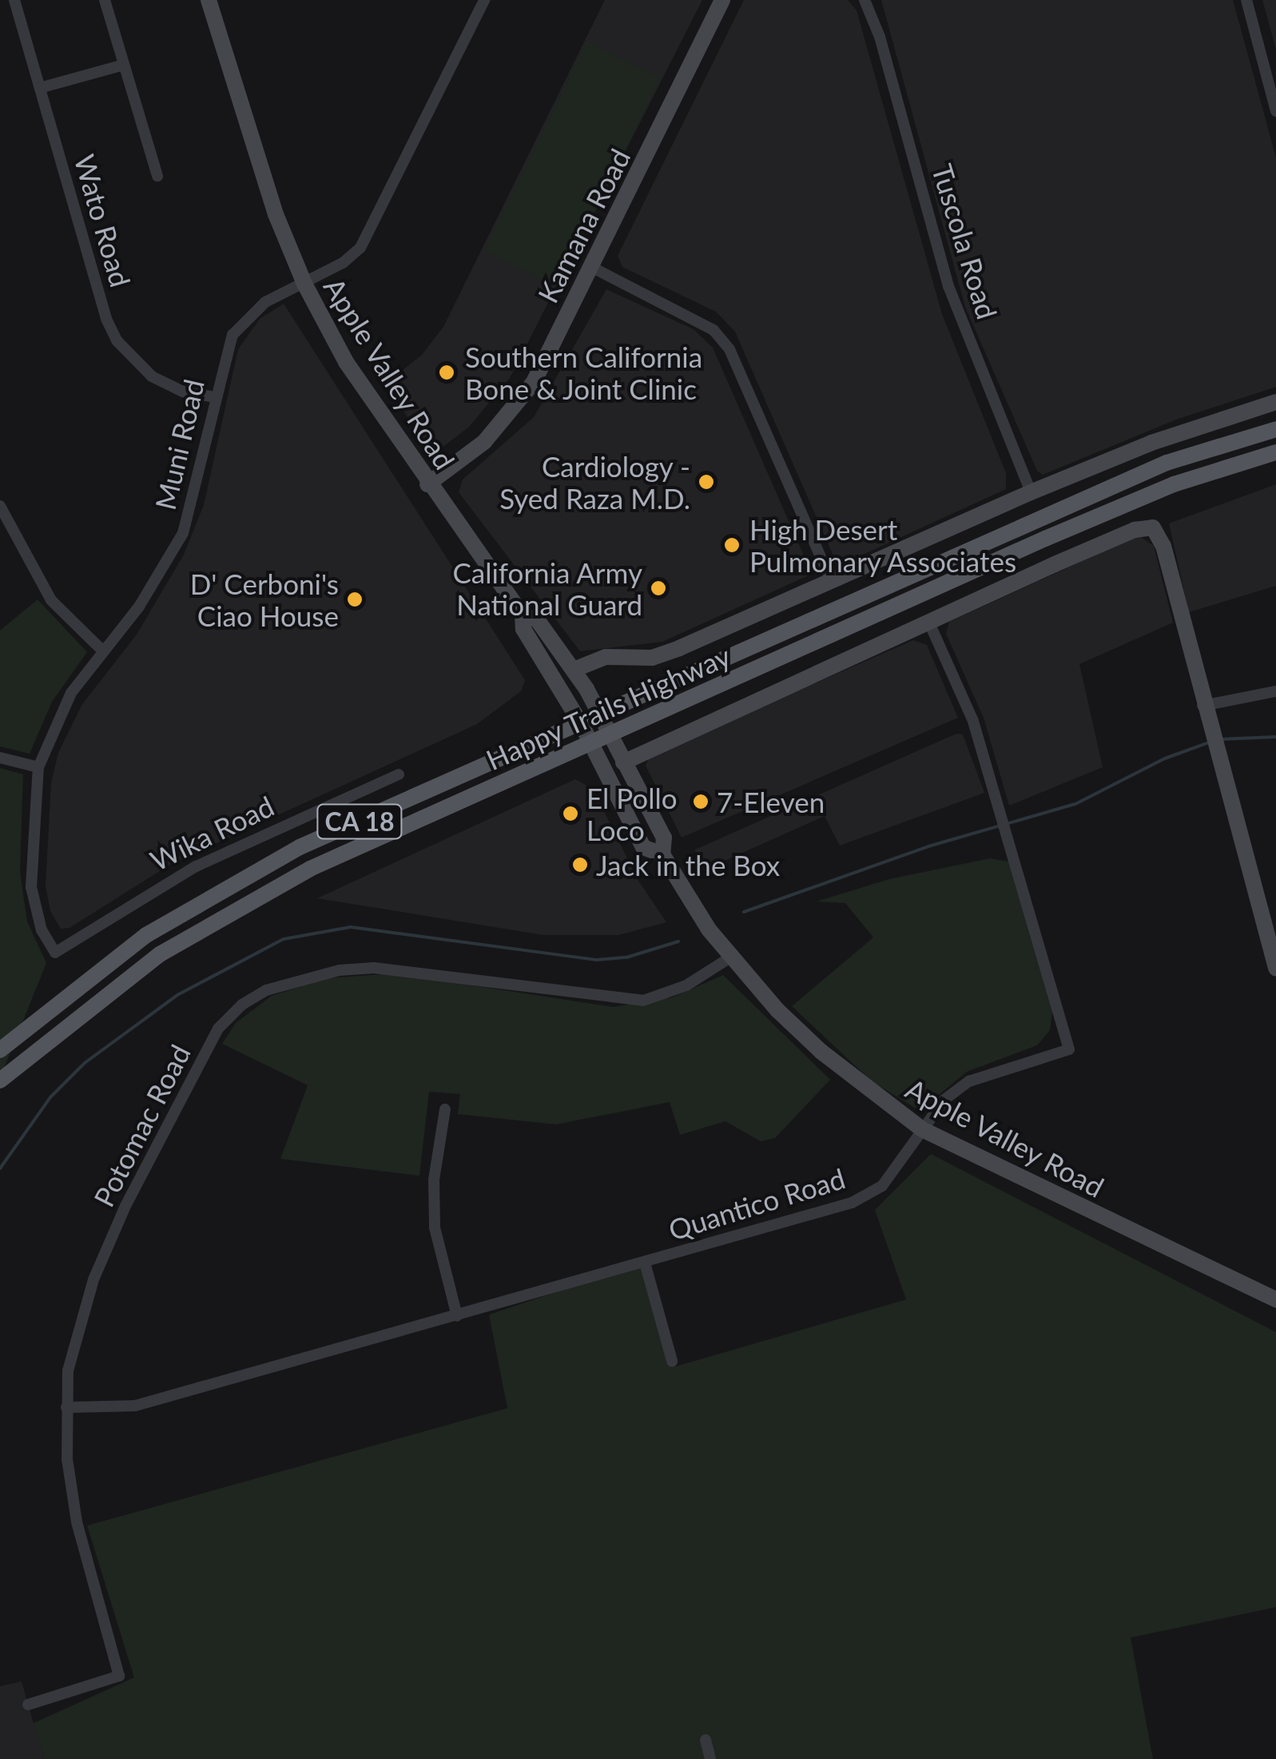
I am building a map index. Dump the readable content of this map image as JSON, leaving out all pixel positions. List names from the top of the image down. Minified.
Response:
{"streets":{"main road":["Happy Trails Highway","CA 18"],"street":["Wato Road","Kamana Road","Tuscola Road","Apple Valley Road","Muni Road","Wika Road","Potomac Road","Quantico Road"]},"crossings":[["Wato Road","Muni Road"],["Kamana Road","Apple Valley Road"],["Apple Valley Road","Muni Road"],["Apple Valley Road","Happy Trails Highway"],["Apple Valley Road","Potomac Road"],["Apple Valley Road","Quantico Road"],["Muni Road","Wika Road"],["Potomac Road","Quantico Road"]],"places":["Southern California Bone & Joint Clinic","Cardiology - Syed Raza M.D.","High Desert Pulmonary Associates","California Army National Guard","D' Cerboni's Ciao House","7-Eleven","El Pollo Loco","Jack in the Box"]}
